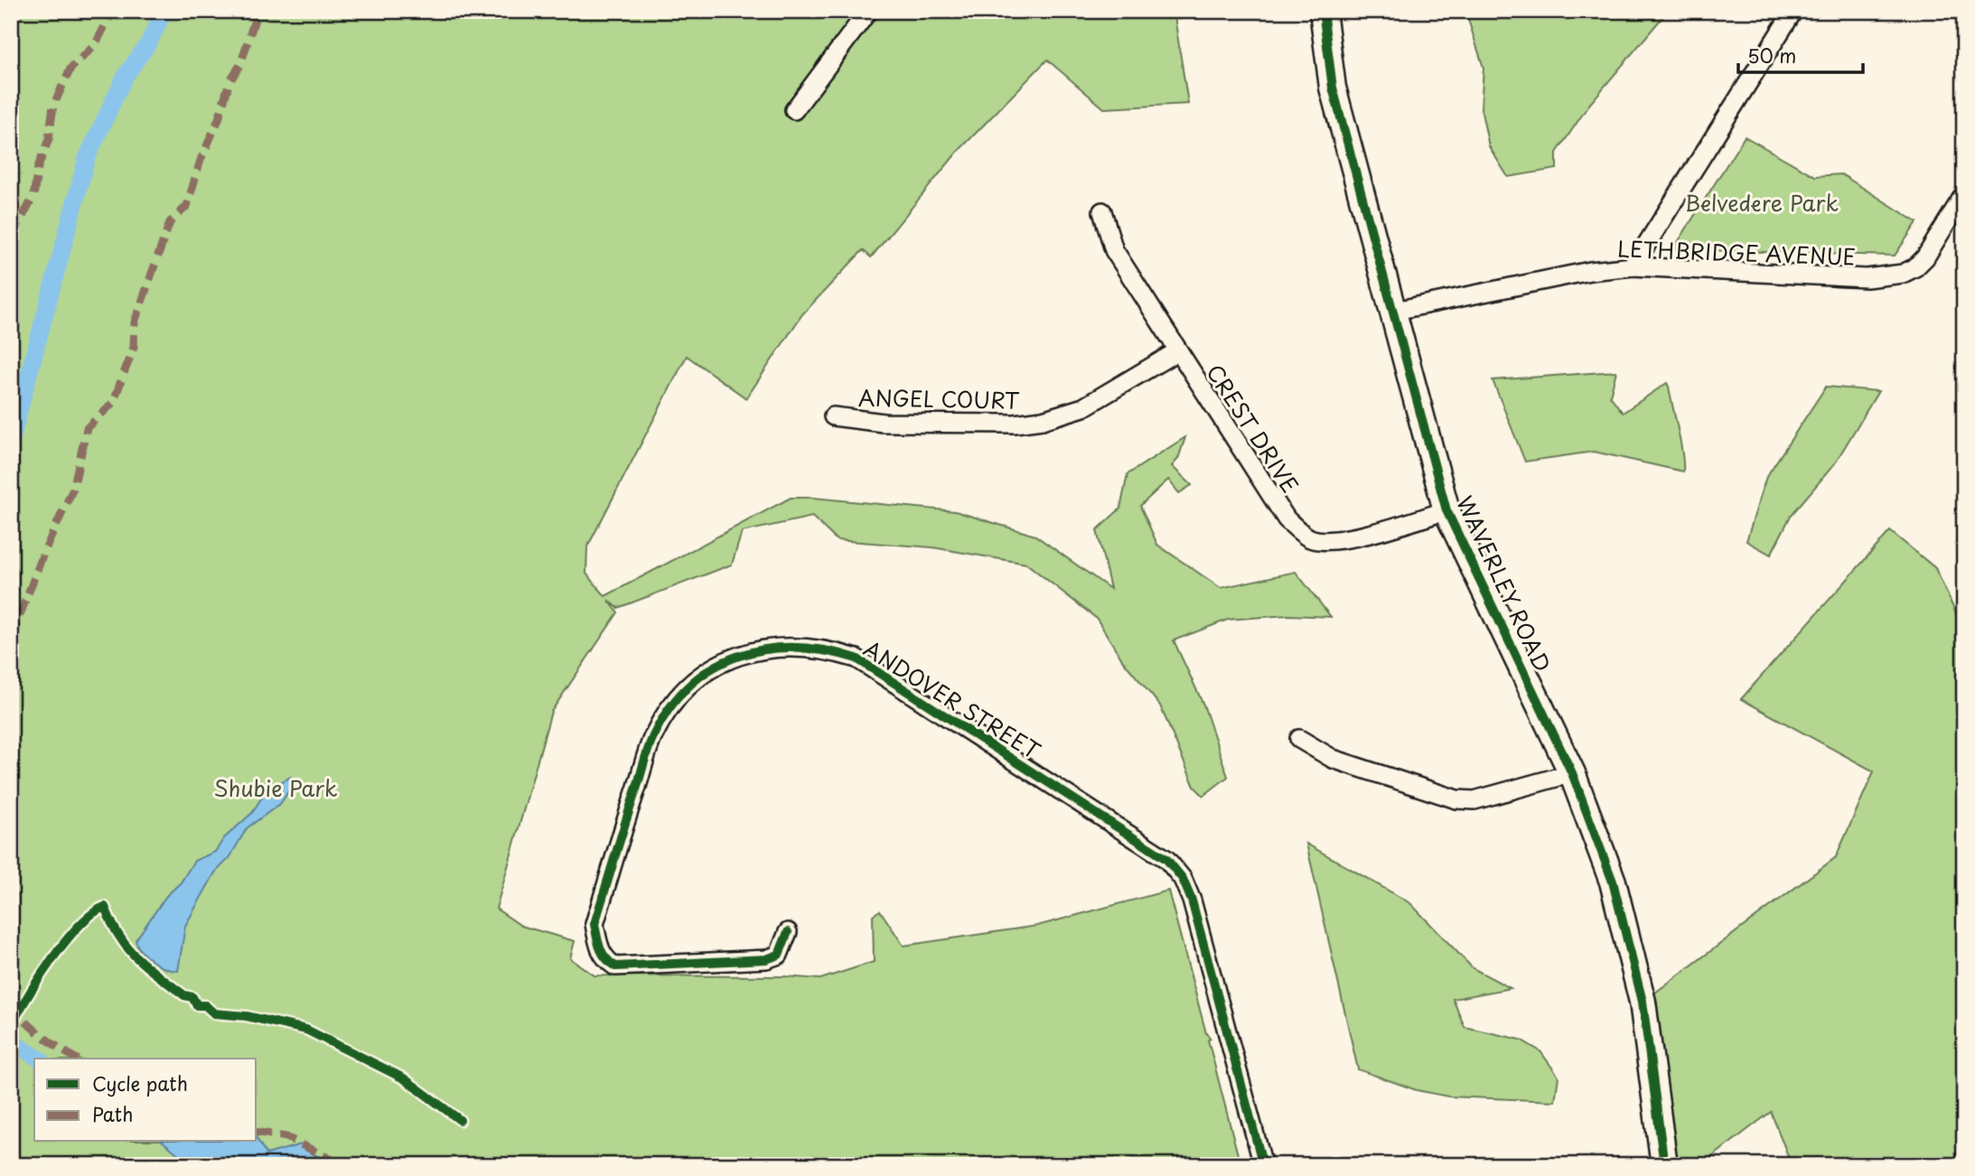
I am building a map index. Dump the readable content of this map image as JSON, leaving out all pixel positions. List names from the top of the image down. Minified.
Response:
{"streets":{"main road":["WAVERLEY ROAD"],"street":["LETHBRIDGE AVENUE","ANGEL COURT","CREST DRIVE","ANDOVER STREET"]},"crossings":[["LETHBRIDGE AVENUE","WAVERLEY ROAD"],["ANGEL COURT","CREST DRIVE"],["CREST DRIVE","WAVERLEY ROAD"]],"parks":["Belvedere Park","Shubie Park"],"legend":["Cycle path","Path"],"scale_bar":"50 m"}
